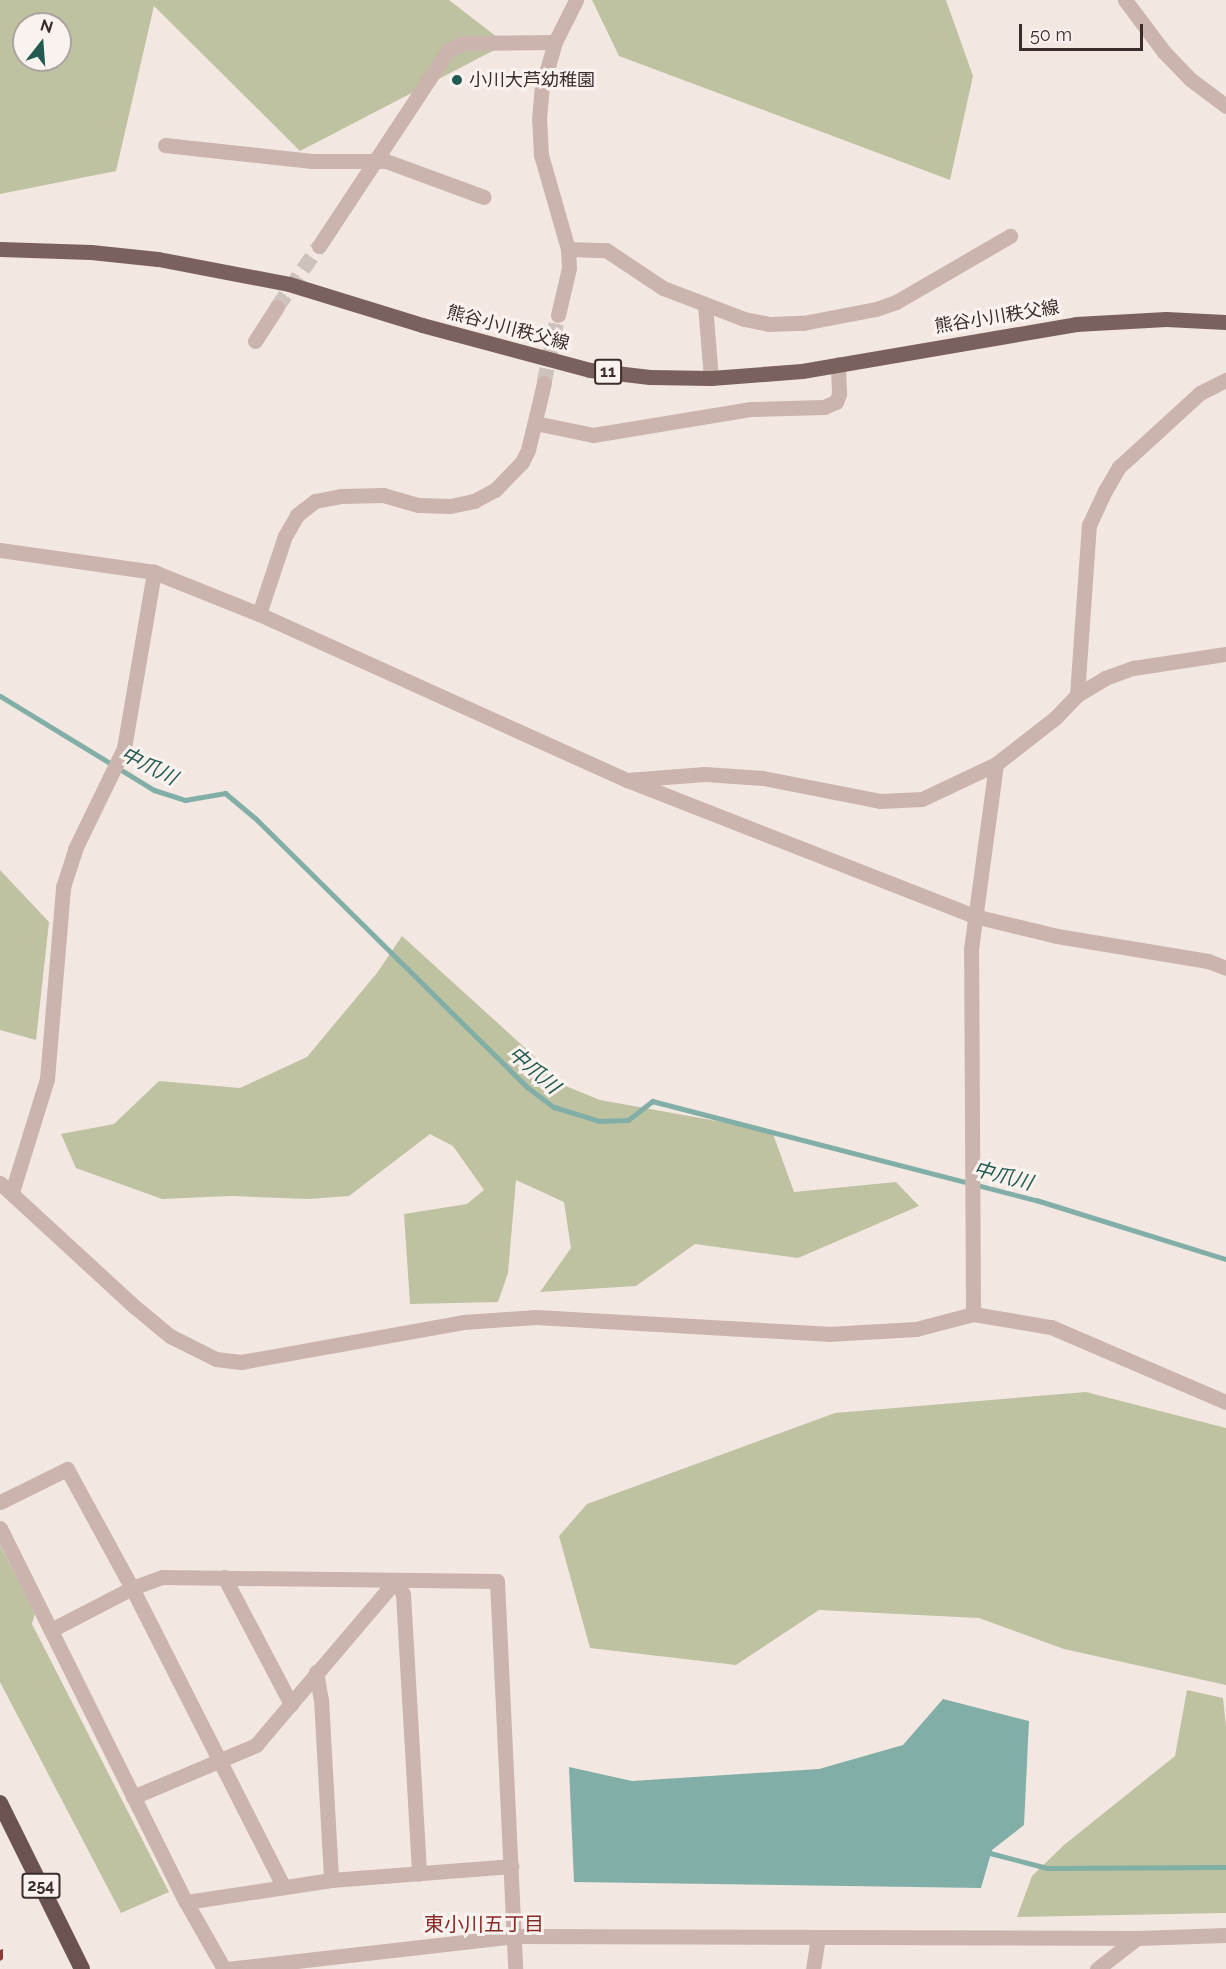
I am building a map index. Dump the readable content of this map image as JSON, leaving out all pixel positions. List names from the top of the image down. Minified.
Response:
{"streets":{"highway":["254"],"main road":["熊谷小川秩父線","11"]},"districts":["東小川五丁目"],"water":["中爪川"],"places":["小川大芦幼稚園"],"scale_bar":"50 m","north":"top"}
